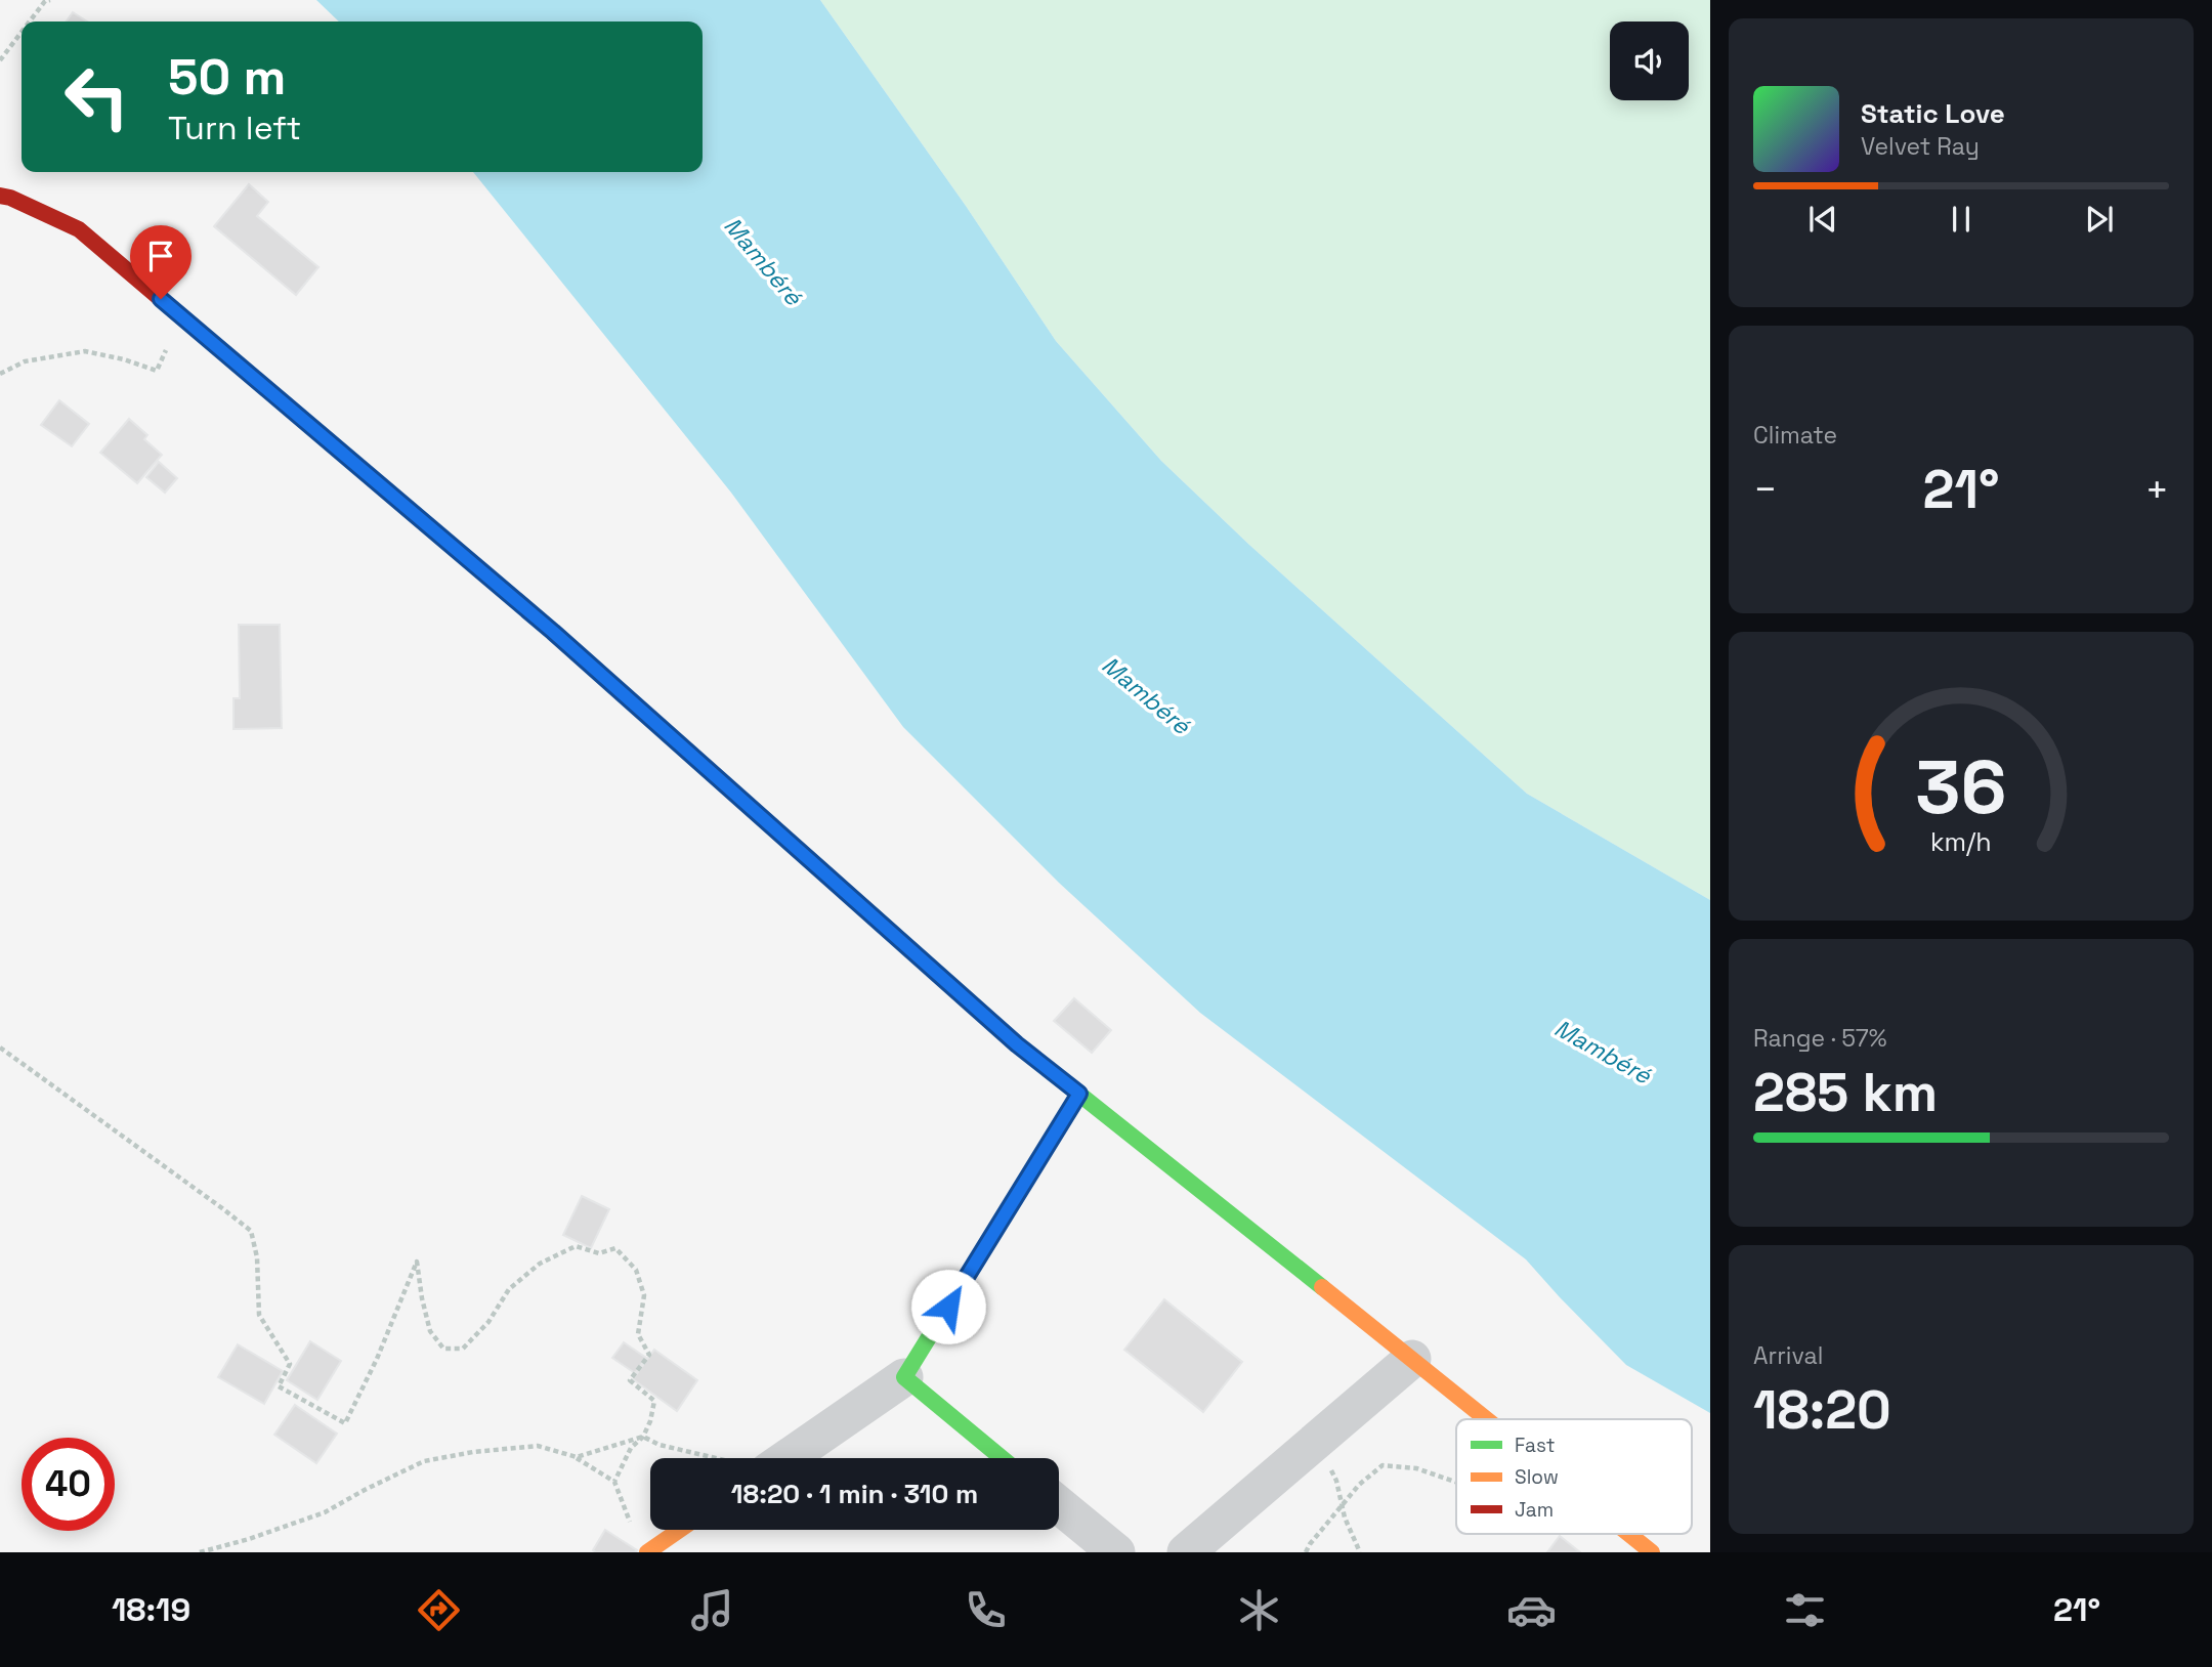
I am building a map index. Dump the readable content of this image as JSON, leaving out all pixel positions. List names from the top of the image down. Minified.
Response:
{"water":["Mambéré"],"legend":["Fast","Slow","Jam"],"page":{"turn":["50 m","Turn left"],"song":["Static Love","Velvet Ray"],"tile":["Climate",["Range · 57%","285 km"],["Arrival","18:20"]],"heat":["−","21°","+"],"limit":"40","trip":"18:20 · 1 min · 310 m","tabs":["18:19","21°"],"gauge":["36","km/h"]}}
